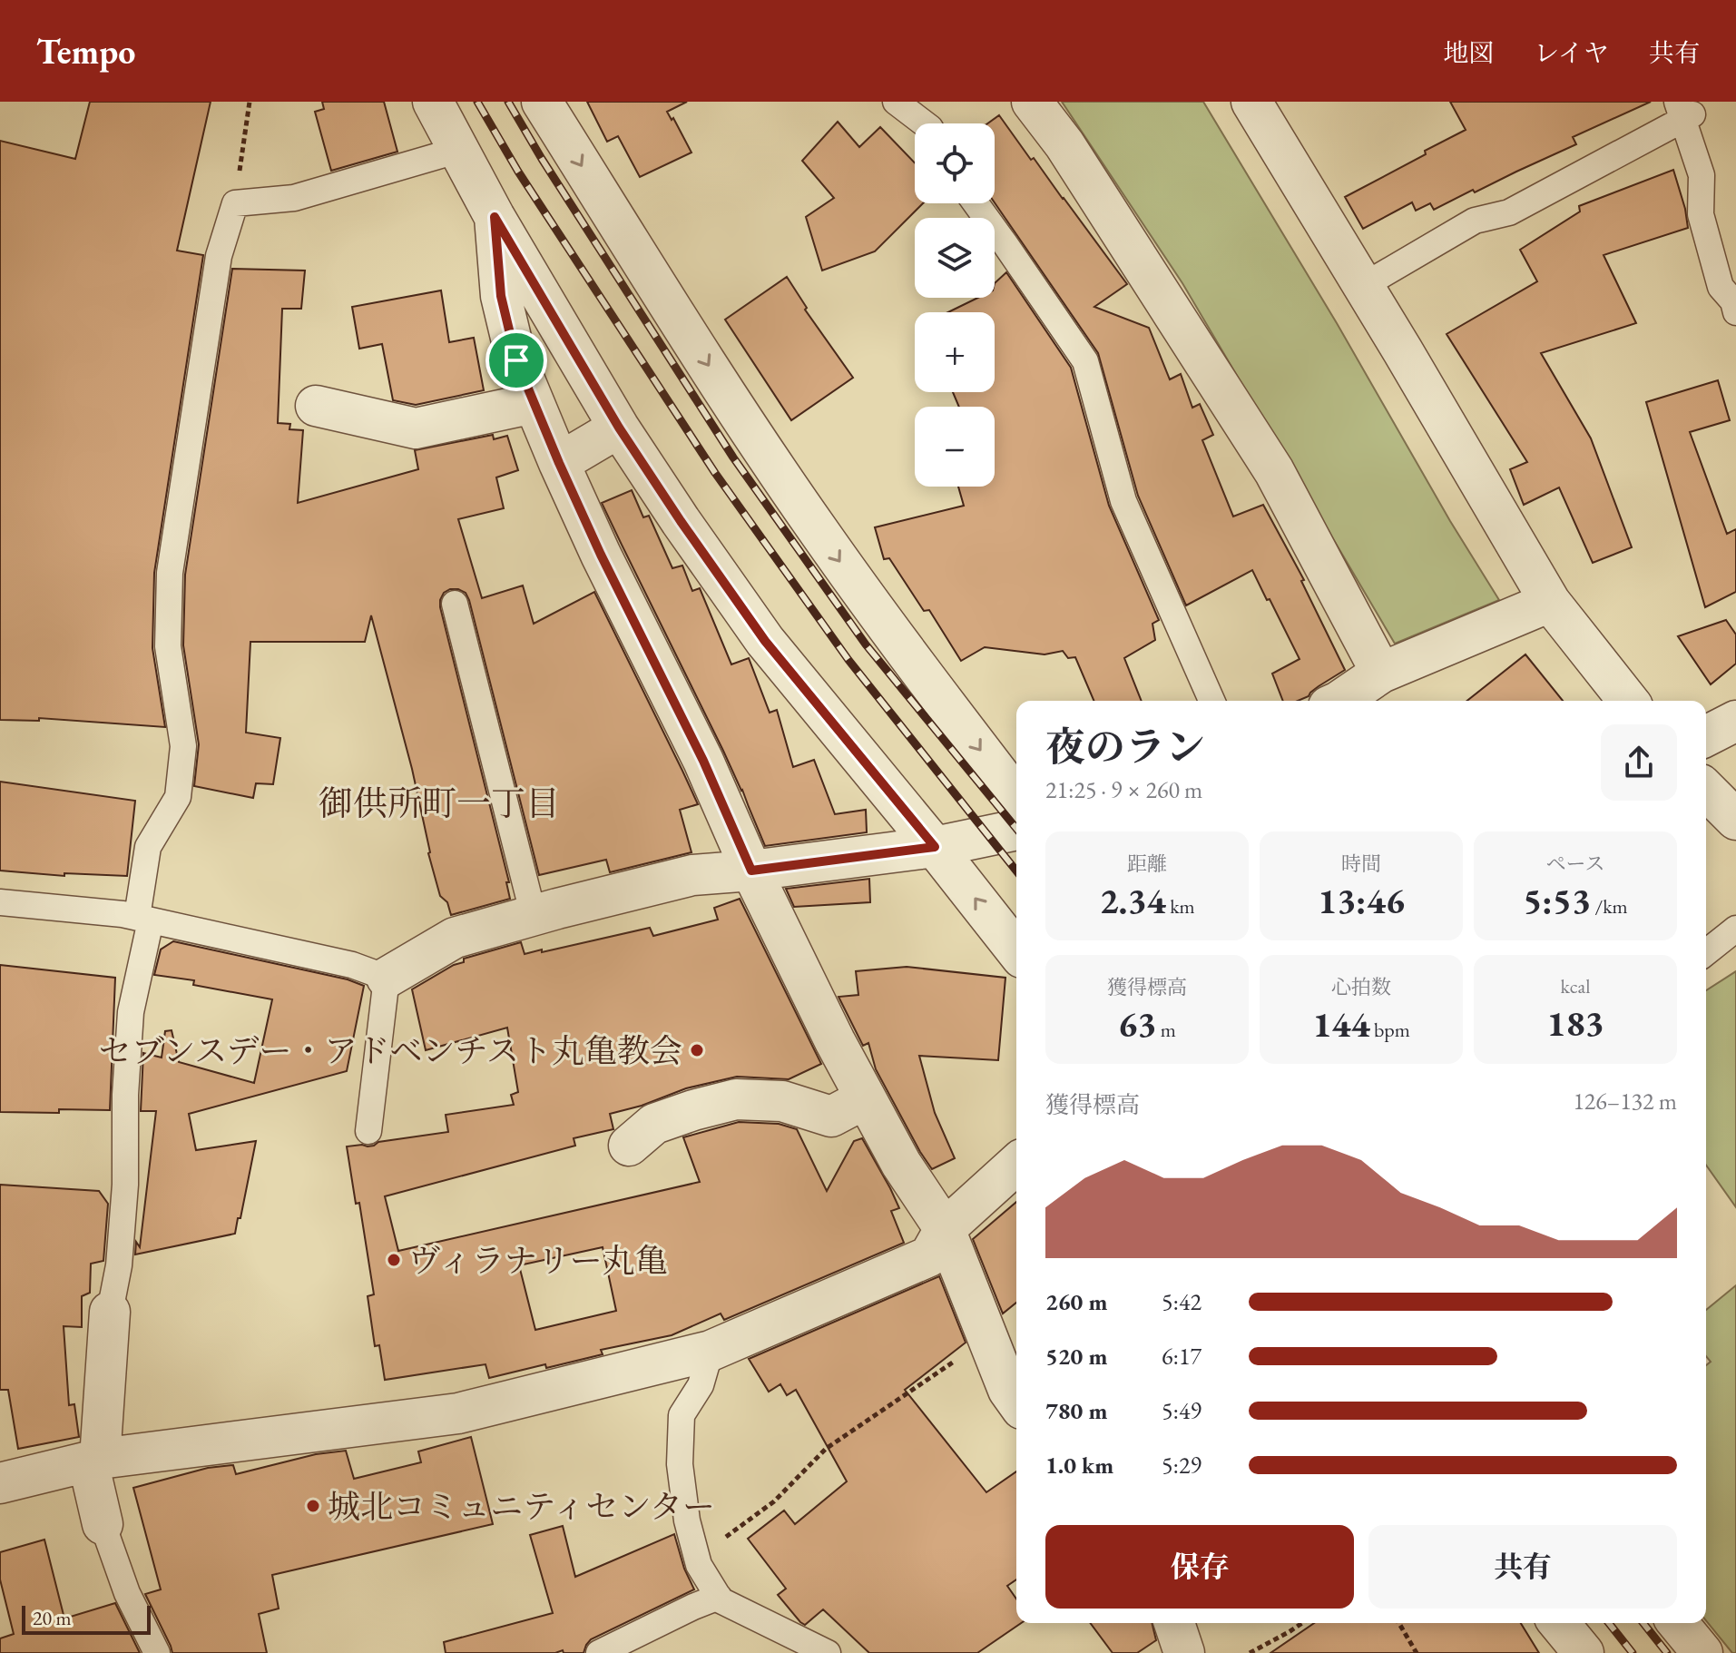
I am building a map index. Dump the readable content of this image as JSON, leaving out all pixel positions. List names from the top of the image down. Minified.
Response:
{"districts":["御供所町一丁目"],"places":["セブンスデー・アドベンチスト丸亀教会","ヴィラナリー丸亀","城北コミュニティセンター"],"scale_bar":"20 m","page":{"header":"Tempo","nav":["地図","レイヤ","共有"],"map_buttons":["+","−"],"heading":["夜のラン","21:25 · 9 × 260 m"],"stats":[["距離","2.34 km"],["時間","13:46"],["ペース","5:53 /km"],["獲得標高","63 m"],["心拍数","144 bpm"],["kcal","183"]],"chart":["獲得標高","126–132 m"],"list":[{"name":"260 m","note":"5:42"},{"name":"520 m","note":"6:17"},{"name":"780 m","note":"5:49"},{"name":"1.0 km","note":"5:29"}],"buttons":["保存","共有"],"scale":"20 m"}}
